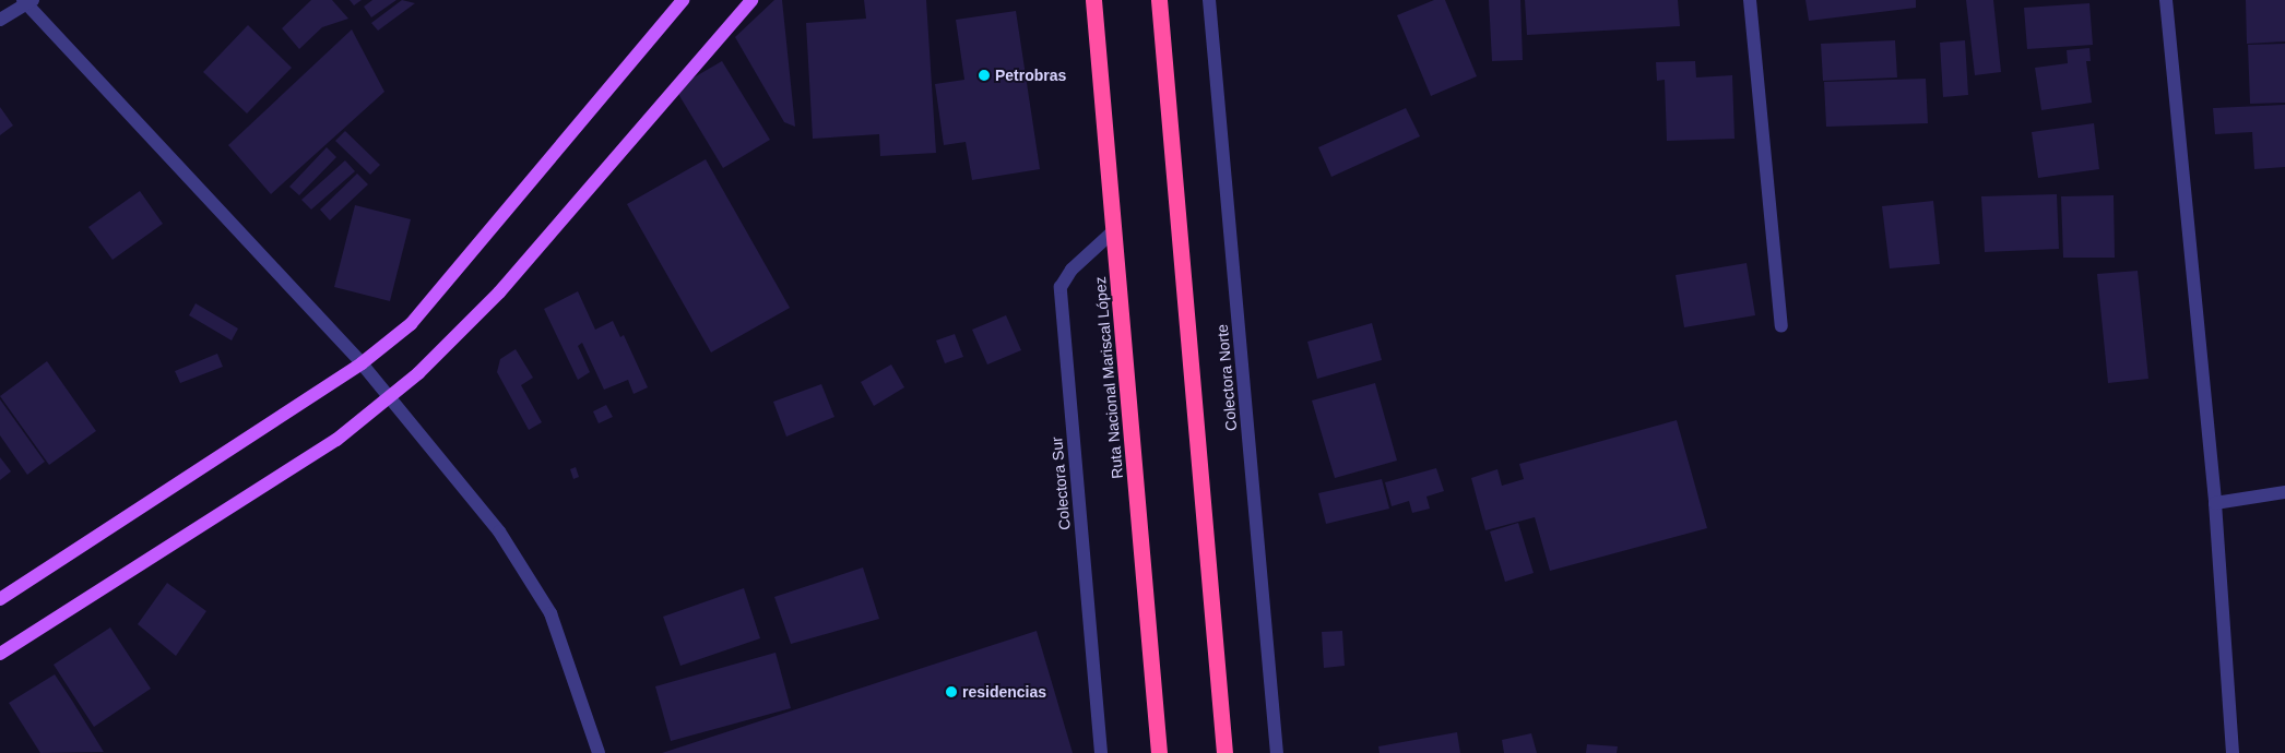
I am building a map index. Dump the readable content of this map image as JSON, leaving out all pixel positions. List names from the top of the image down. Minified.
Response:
{"streets":{"highway":["Ruta Nacional Mariscal López"],"street":["Colectora Norte","Colectora Sur"]},"crossings":[["Ruta Nacional Mariscal López","Colectora Sur"]],"places":["Petrobras","residencias"]}
